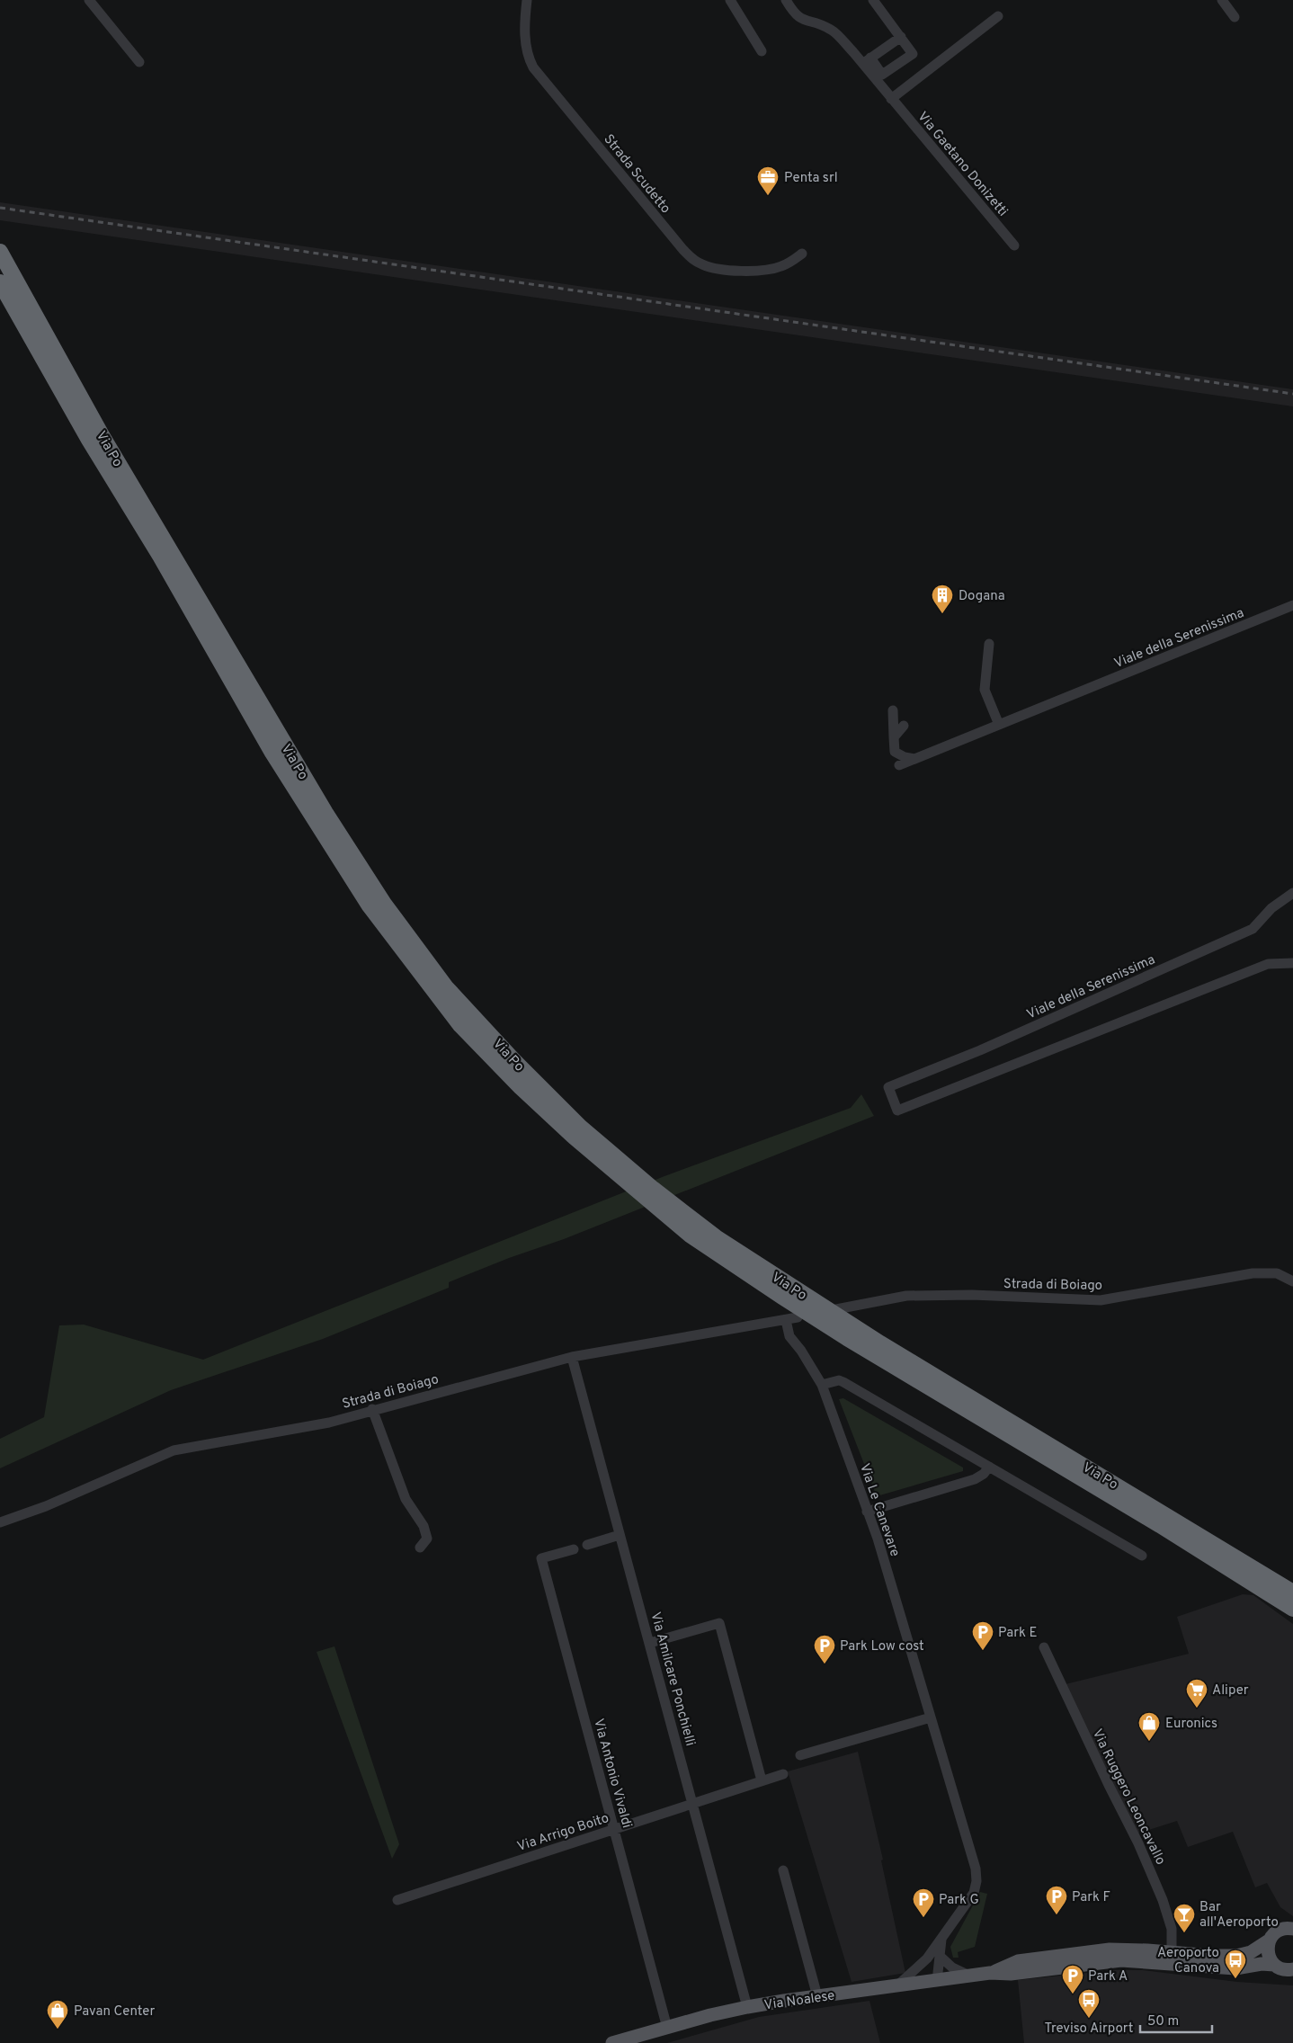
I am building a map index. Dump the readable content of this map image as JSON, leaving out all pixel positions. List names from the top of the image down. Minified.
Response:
{"streets":{"highway":["Via Po"],"main road":["Via Noalese"],"street":["Via Gaetano Donizetti","Strada Scudetto","Viale della Serenissima","Strada di Boiago","Via Le Canevare","Via Amilcare Ponchielli","Via Antonio Vivaldi","Via Ruggero Leoncavallo","Via Arrigo Boito"]},"crossings":[["Strada di Boiago","Via Le Canevare"],["Strada di Boiago","Via Amilcare Ponchielli"],["Via Le Canevare","Via Noalese"],["Via Amilcare Ponchielli","Via Arrigo Boito"],["Via Amilcare Ponchielli","Via Noalese"],["Via Antonio Vivaldi","Via Arrigo Boito"],["Via Antonio Vivaldi","Via Noalese"],["Via Ruggero Leoncavallo","Via Noalese"]],"places":{"office":["Penta srl"],"building":["Dogana"],"parking":["Park E","Park Low cost","Park F","Park G","Park A"],"supermarket":["Aliper"],"shop":["Euronics","Pavan Center"],"bar":["Bar all'Aeroporto"],"bus stop":["Aeroporto Canova","Treviso Airport"]},"scale_bar":"50 m"}
